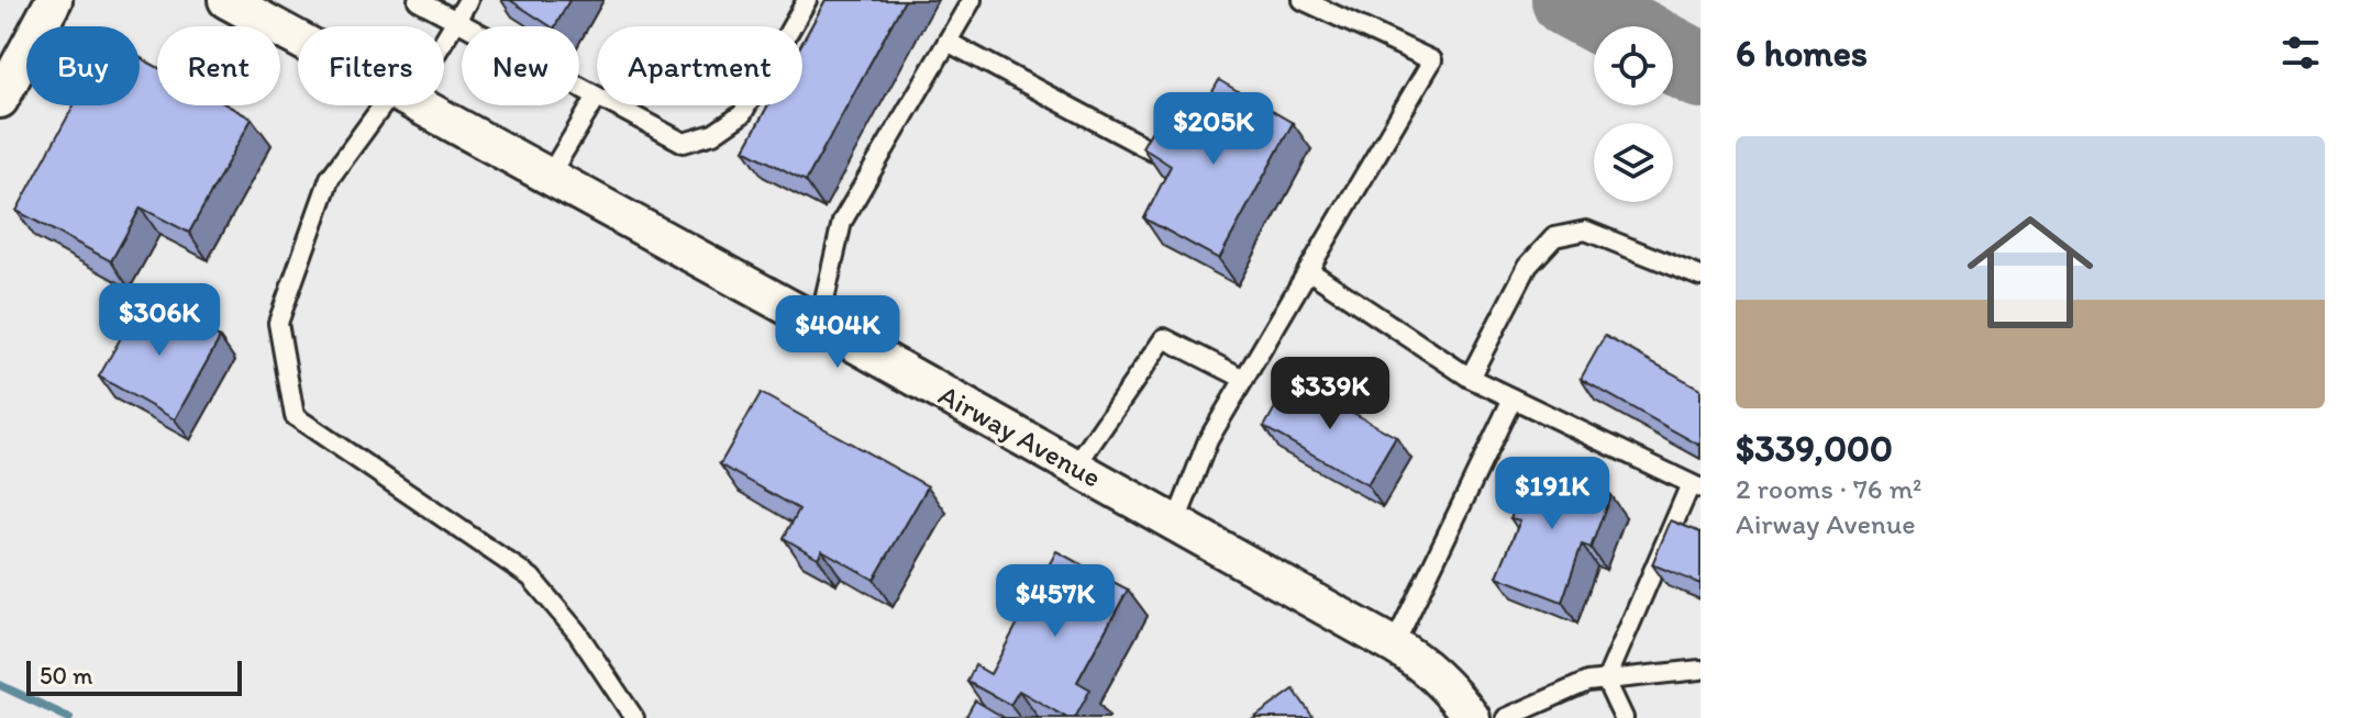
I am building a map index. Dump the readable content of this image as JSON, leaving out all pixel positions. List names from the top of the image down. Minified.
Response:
{"streets":{"street":["Airway Avenue"]},"scale_bar":"50 m","page":{"heading":"6 homes","chip":["Buy","Rent","Filters","New","Apartment"],"price":["$205K","$306K","$404K","$339K","$191K","$457K"],"list":[{"name":"$339,000","note":"2 rooms · 76 m² · Airway Avenue"}],"scale":"50 m"}}
